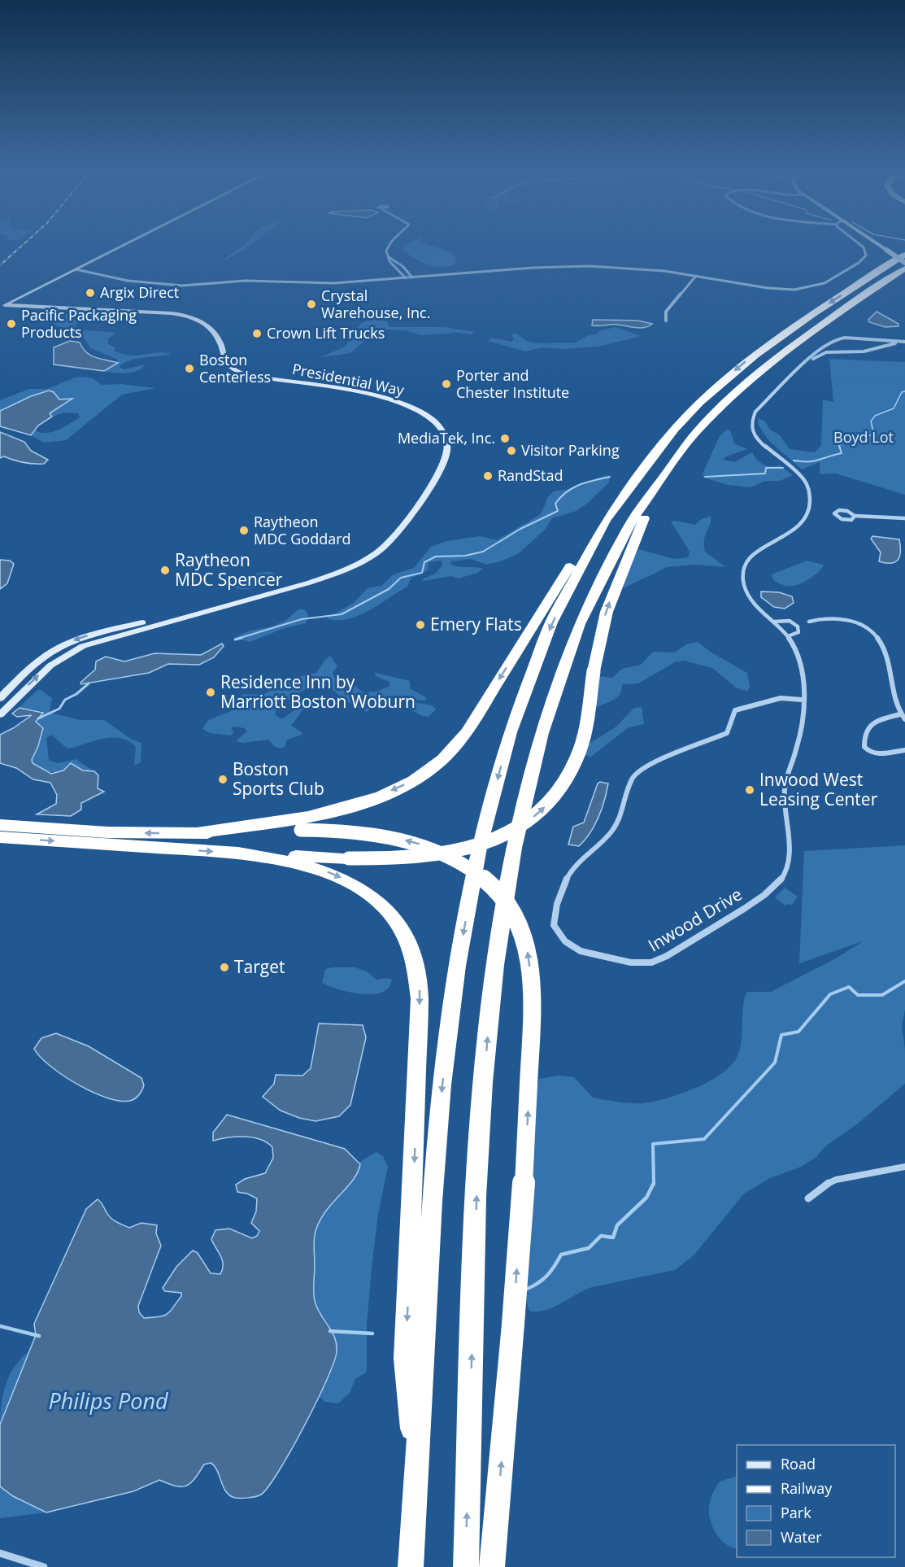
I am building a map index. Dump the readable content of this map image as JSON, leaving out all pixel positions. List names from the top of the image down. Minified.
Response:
{"streets":{"street":["Presidential Way","Inwood Drive"]},"water":["Philips Pond"],"parks":["Boyd Lot"],"places":["Argix Direct","Crystal Warehouse, Inc.","Pacific Packaging Products","Crown Lift Trucks","Boston Centerless","Porter and Chester Institute","MediaTek, Inc.","Visitor Parking","RandStad","Raytheon MDC Goddard","Raytheon MDC Spencer","Emery Flats","Residence Inn by Marriott Boston Woburn","Boston Sports Club","Inwood West Leasing Center","Target"],"legend":["Road","Railway","Park","Water"]}
